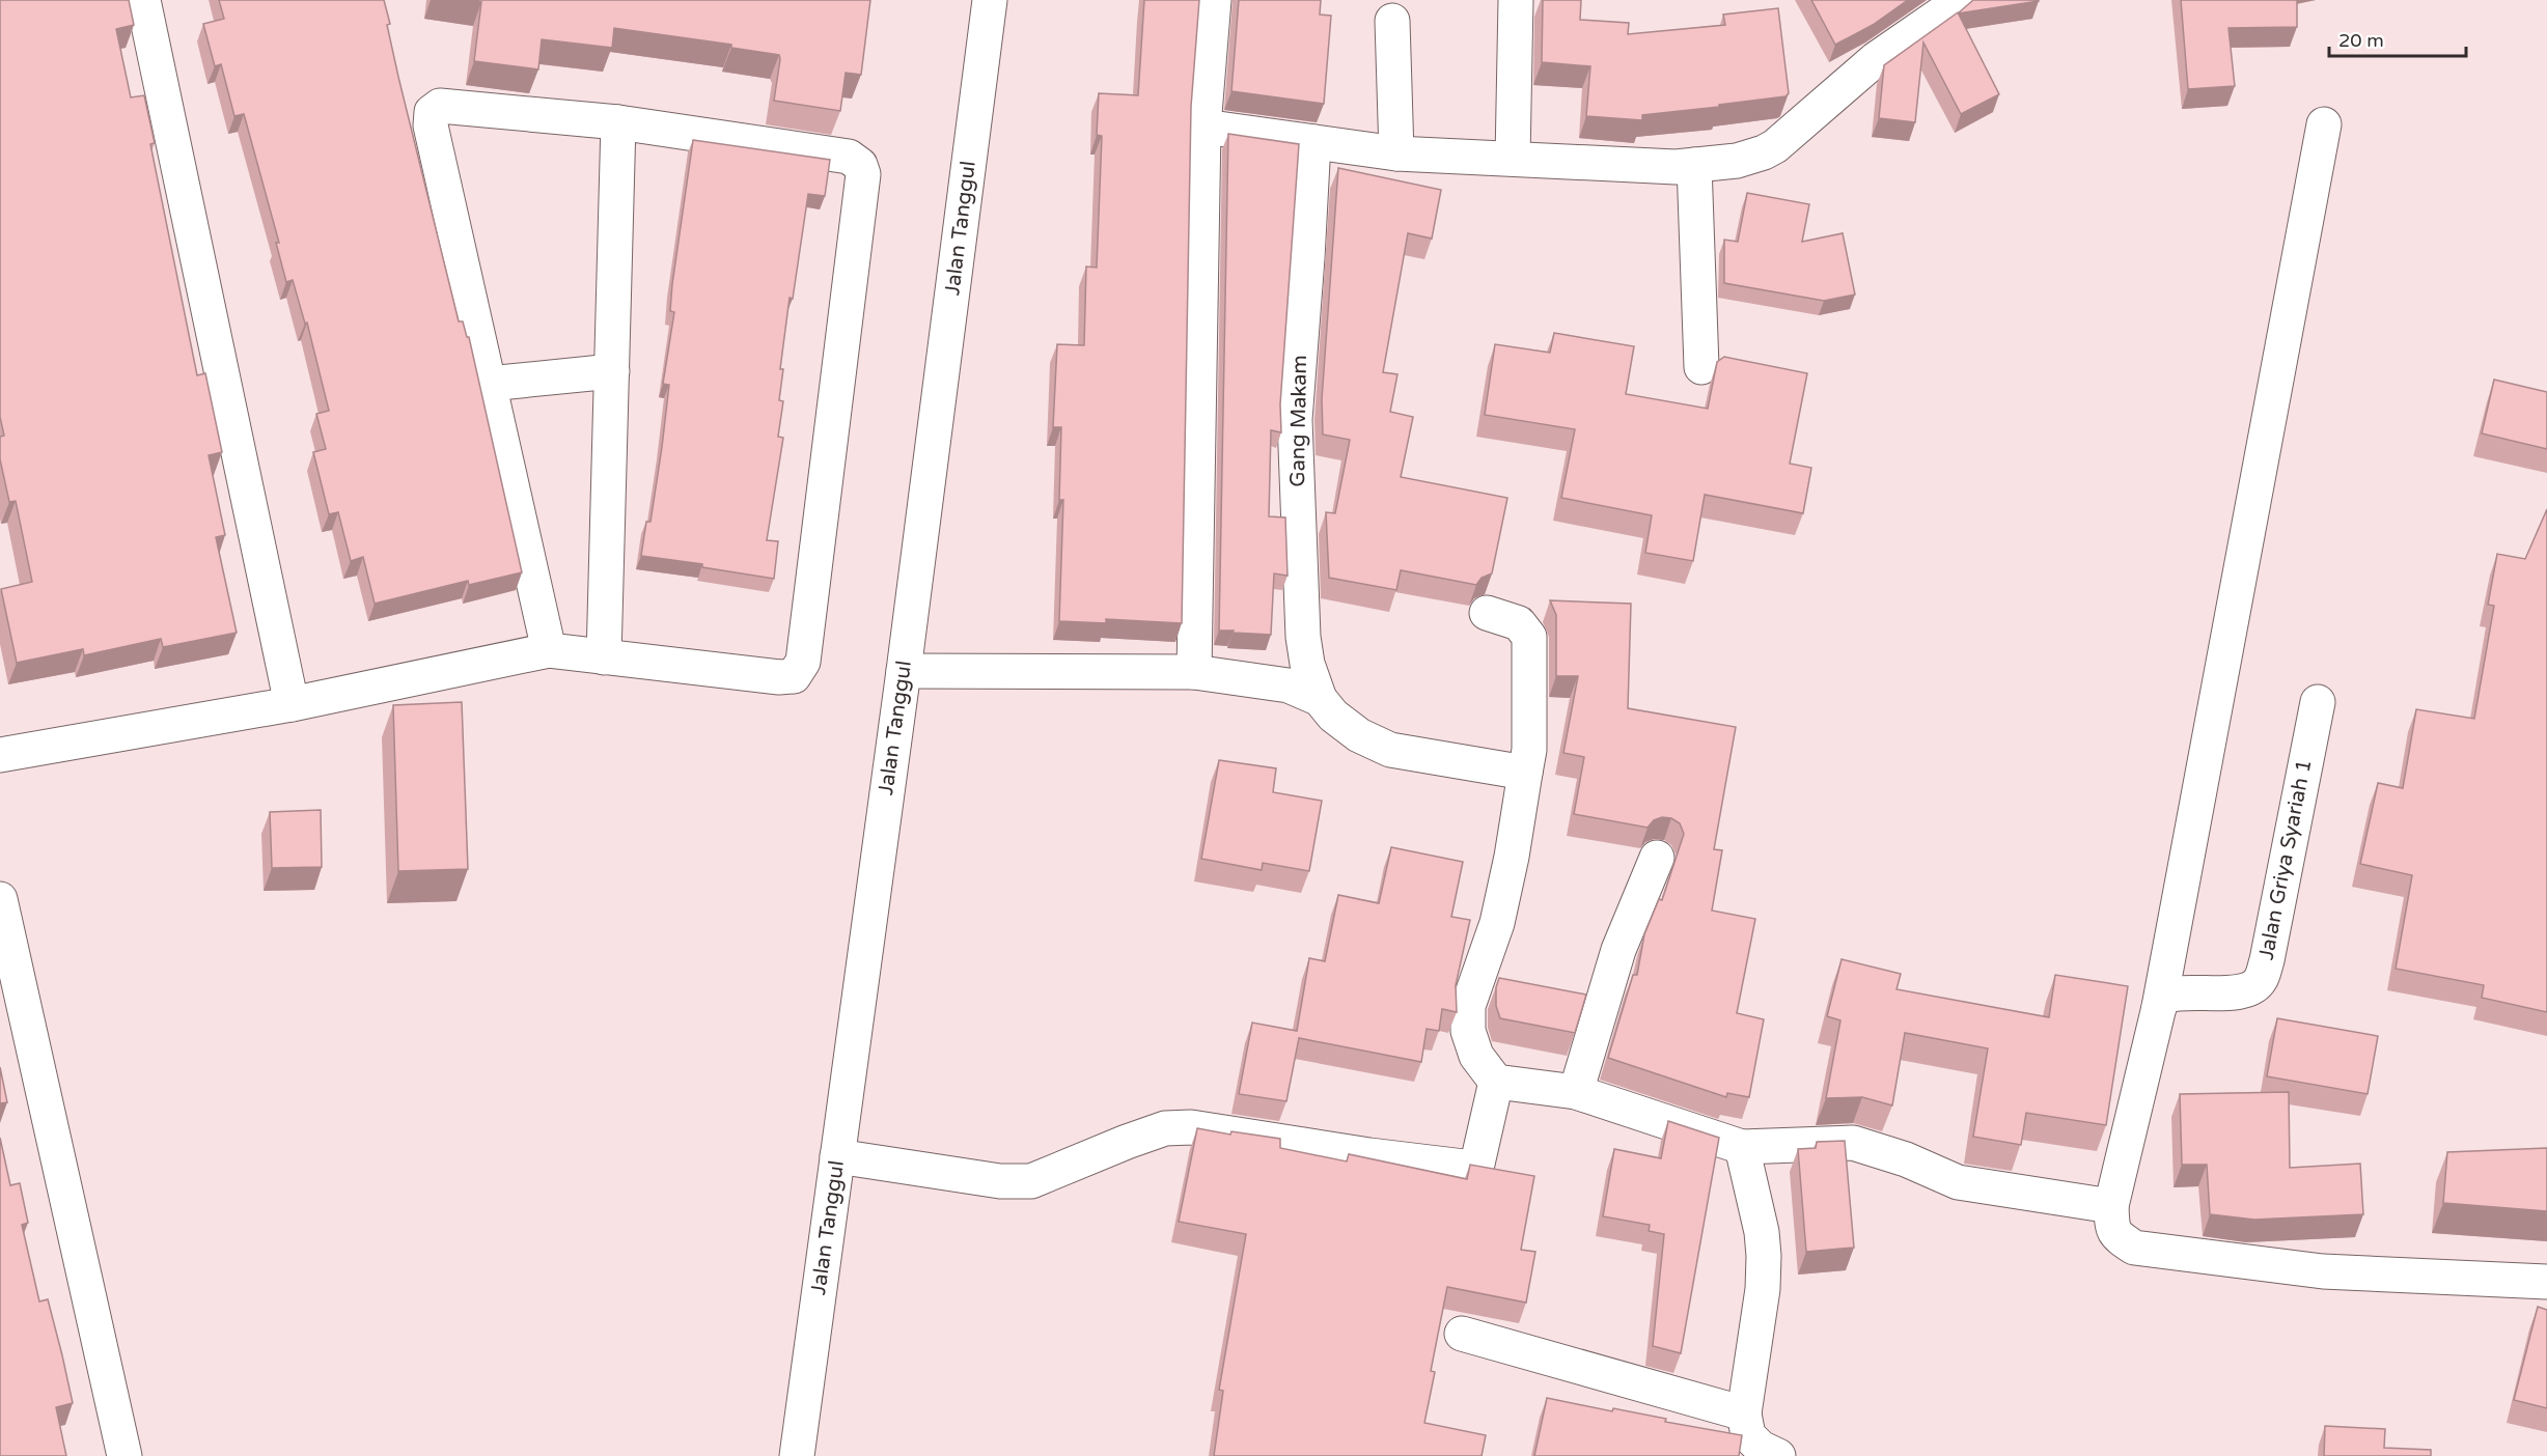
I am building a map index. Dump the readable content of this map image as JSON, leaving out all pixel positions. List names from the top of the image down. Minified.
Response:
{"streets":{"street":["Jalan Tanggul","Gang Makam","Jalan Griya Syariah 1"]},"scale_bar":"20 m"}
